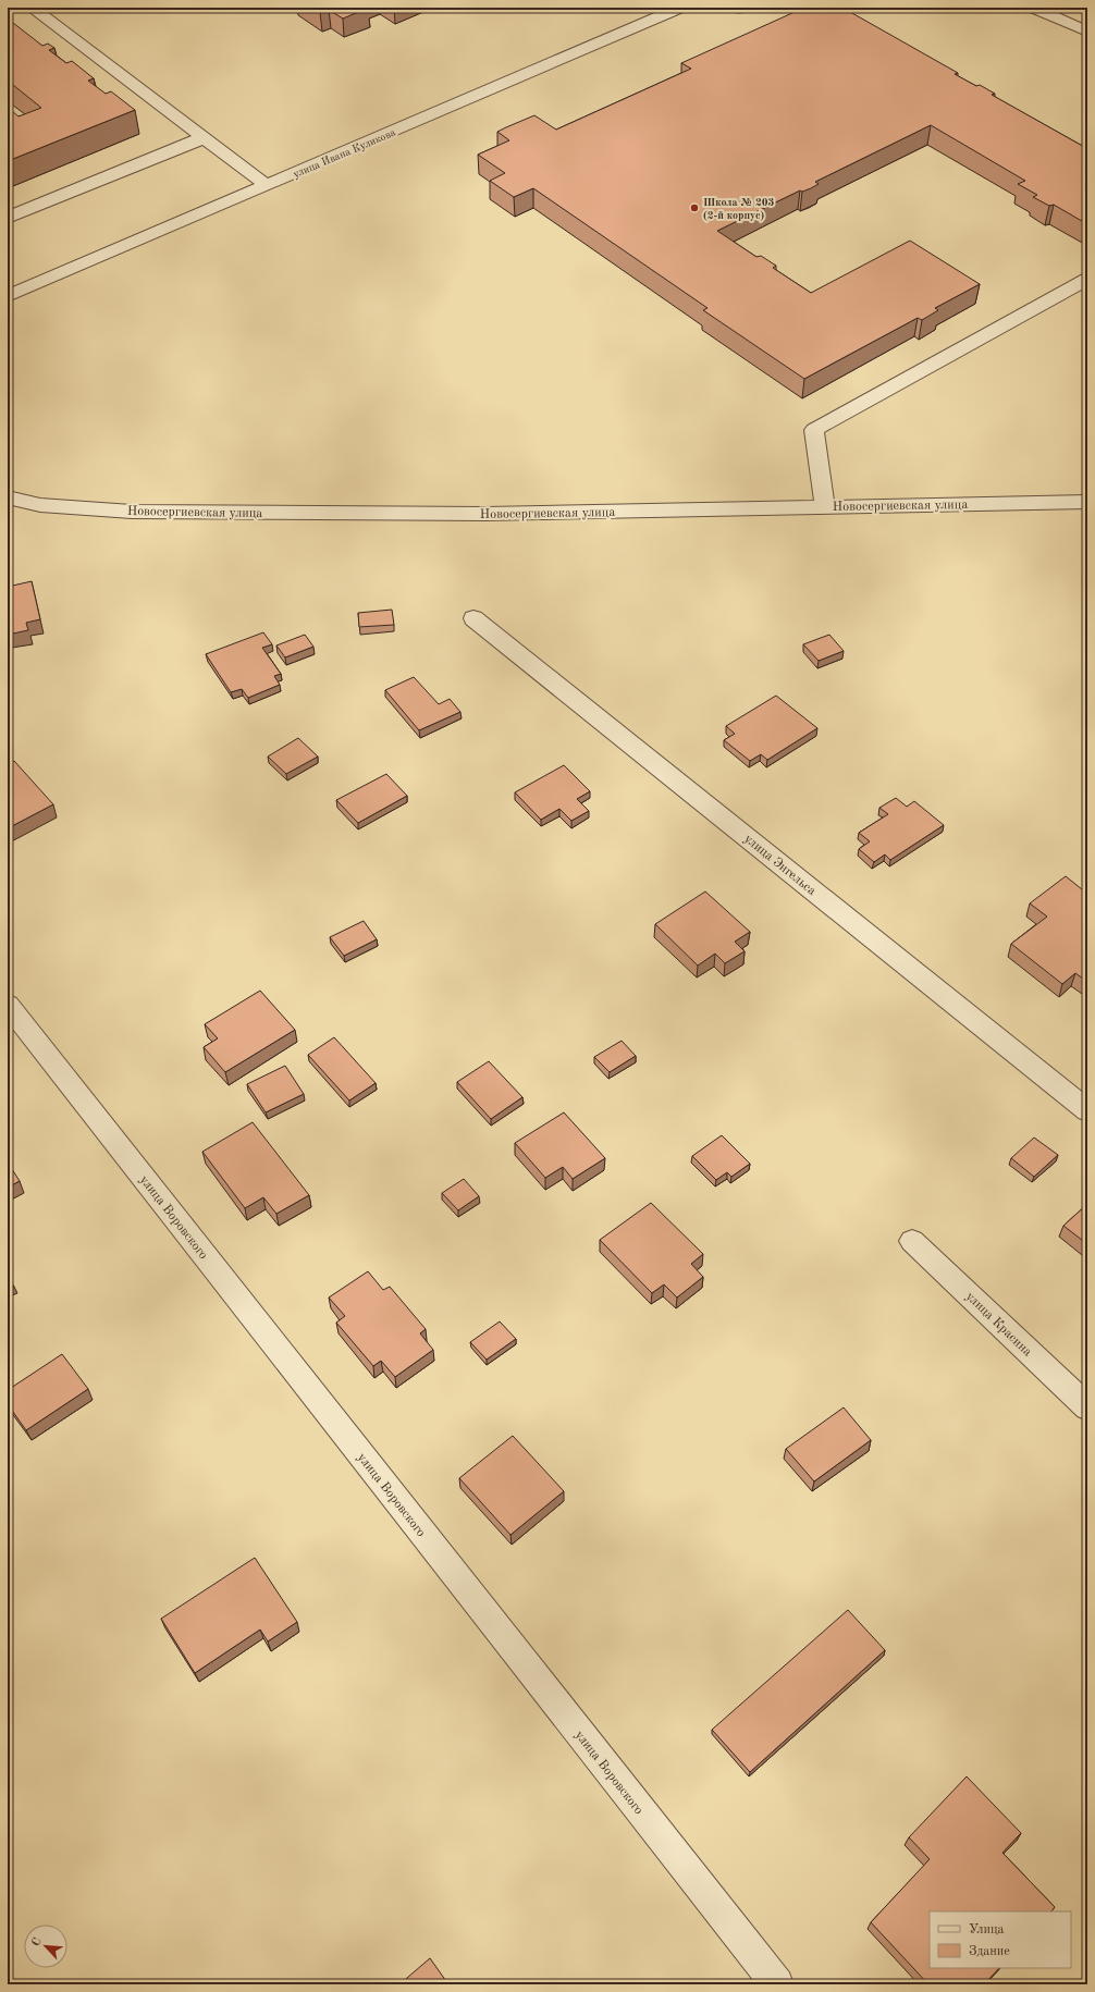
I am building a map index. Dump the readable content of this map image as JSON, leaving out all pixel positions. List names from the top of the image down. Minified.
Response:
{"streets":{"street":["улица Ивана Куликова","Новосергиевская улица","улица Энгельса","улица Воровского","улица Красина"]},"places":["Школа № 203 (2-й корпус)"],"legend":["Улица","Здание"],"north":"top left"}
